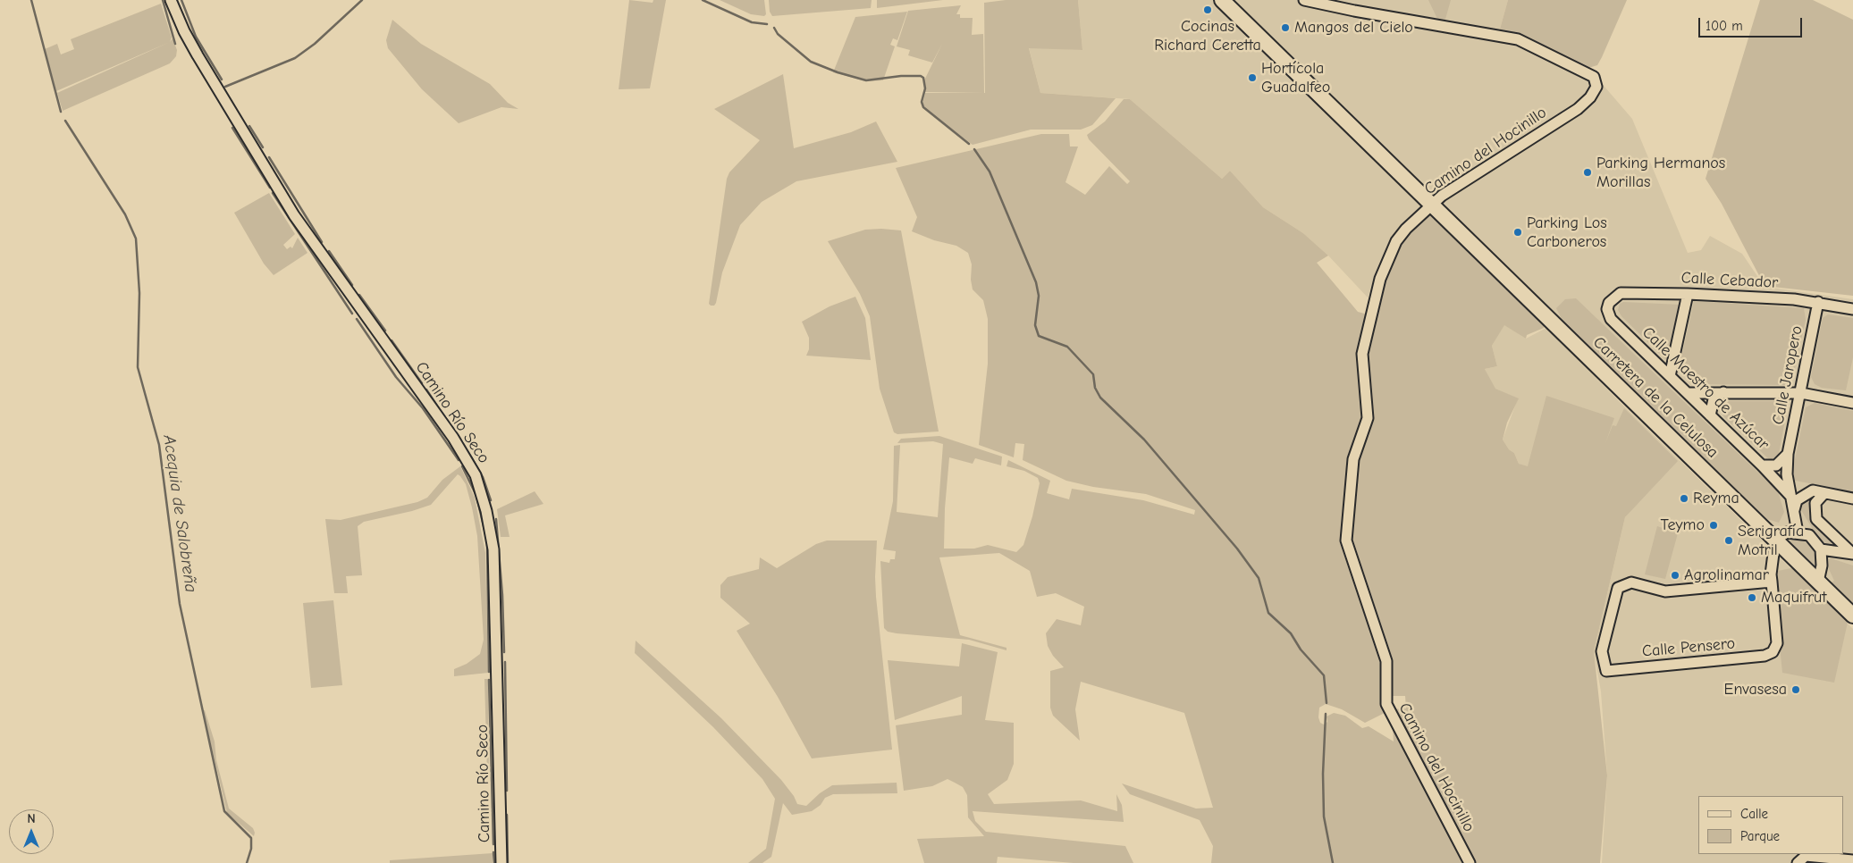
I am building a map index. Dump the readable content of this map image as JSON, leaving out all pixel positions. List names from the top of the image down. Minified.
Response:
{"streets":{"highway":["Carretera de la Celulosa"],"street":["Camino del Hocinillo","Calle Cebador","Calle Jaropero","Calle Maestro de Azúcar","Camino Río Seco","Calle Pensero"]},"crossings":[["Camino del Hocinillo","Carretera de la Celulosa"],["Calle Cebador","Calle Jaropero"],["Calle Cebador","Calle Maestro de Azúcar"],["Calle Jaropero","Calle Maestro de Azúcar"]],"water":["Acequia de Salobreña"],"places":["Cocinas Richard Ceretta","Mangos del Cielo","Hortícola Guadalfeo","Parking Hermanos Morillas","Parking Los Carboneros","Reyma","Teymo","Serigrafía Motril","Agrolinamar","Maquifrut","Envasesa"],"legend":["Calle","Parque"],"scale_bar":"100 m","north":"top"}
